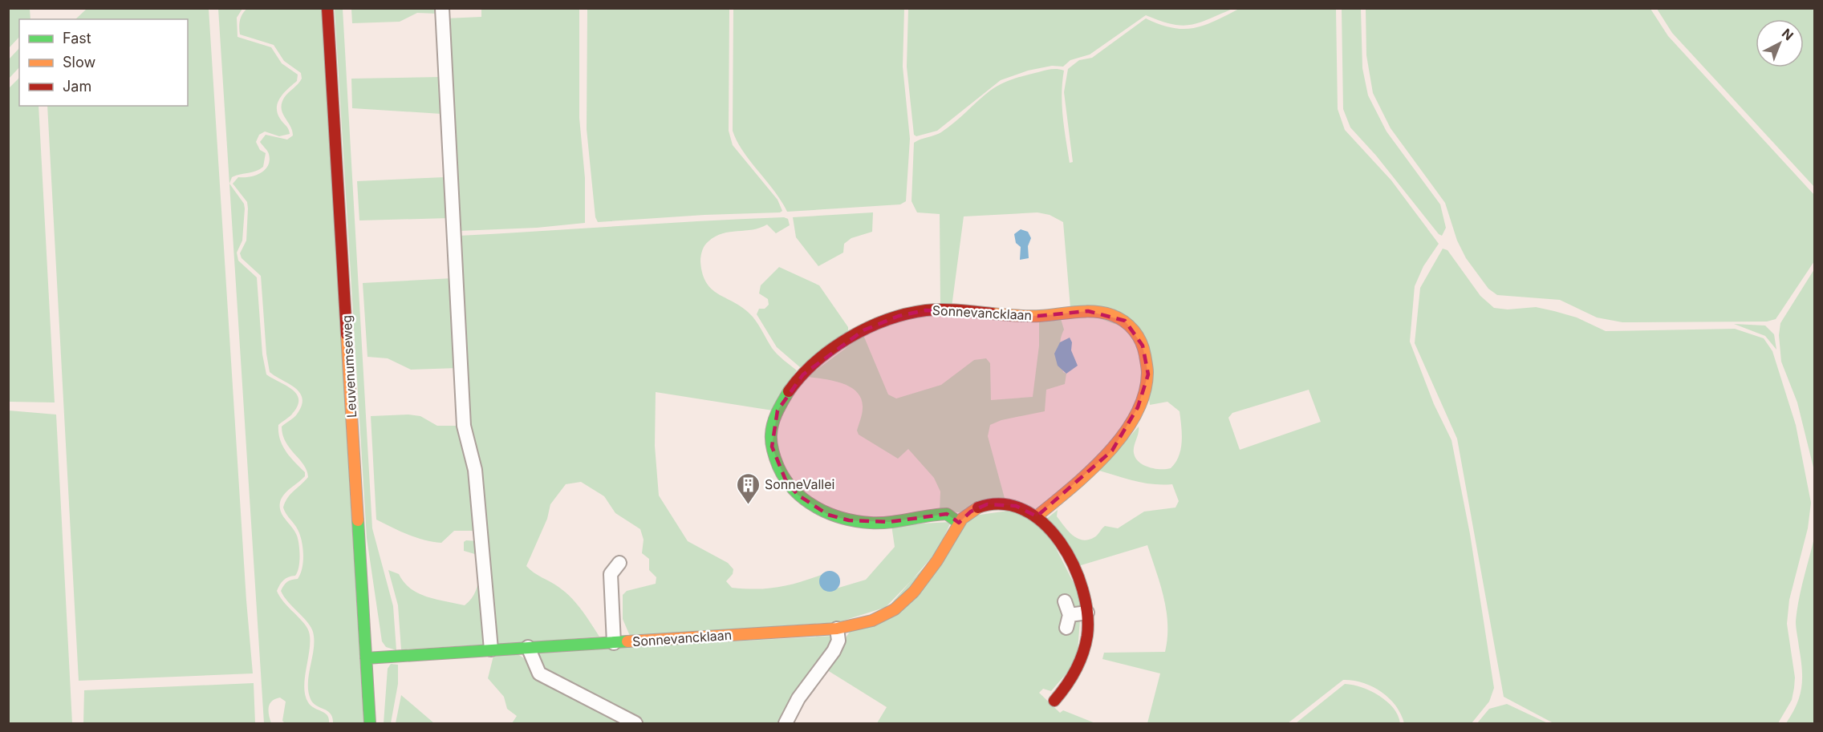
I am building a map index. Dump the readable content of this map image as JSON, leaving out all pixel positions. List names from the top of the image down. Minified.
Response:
{"streets":{"street":["Sonnevancklaan","Leuvenumseweg"]},"crossings":[["Sonnevancklaan","Leuvenumseweg"]],"places":{"building":["SonneVallei"]},"legend":["Fast","Slow","Jam"],"north":"top right"}
